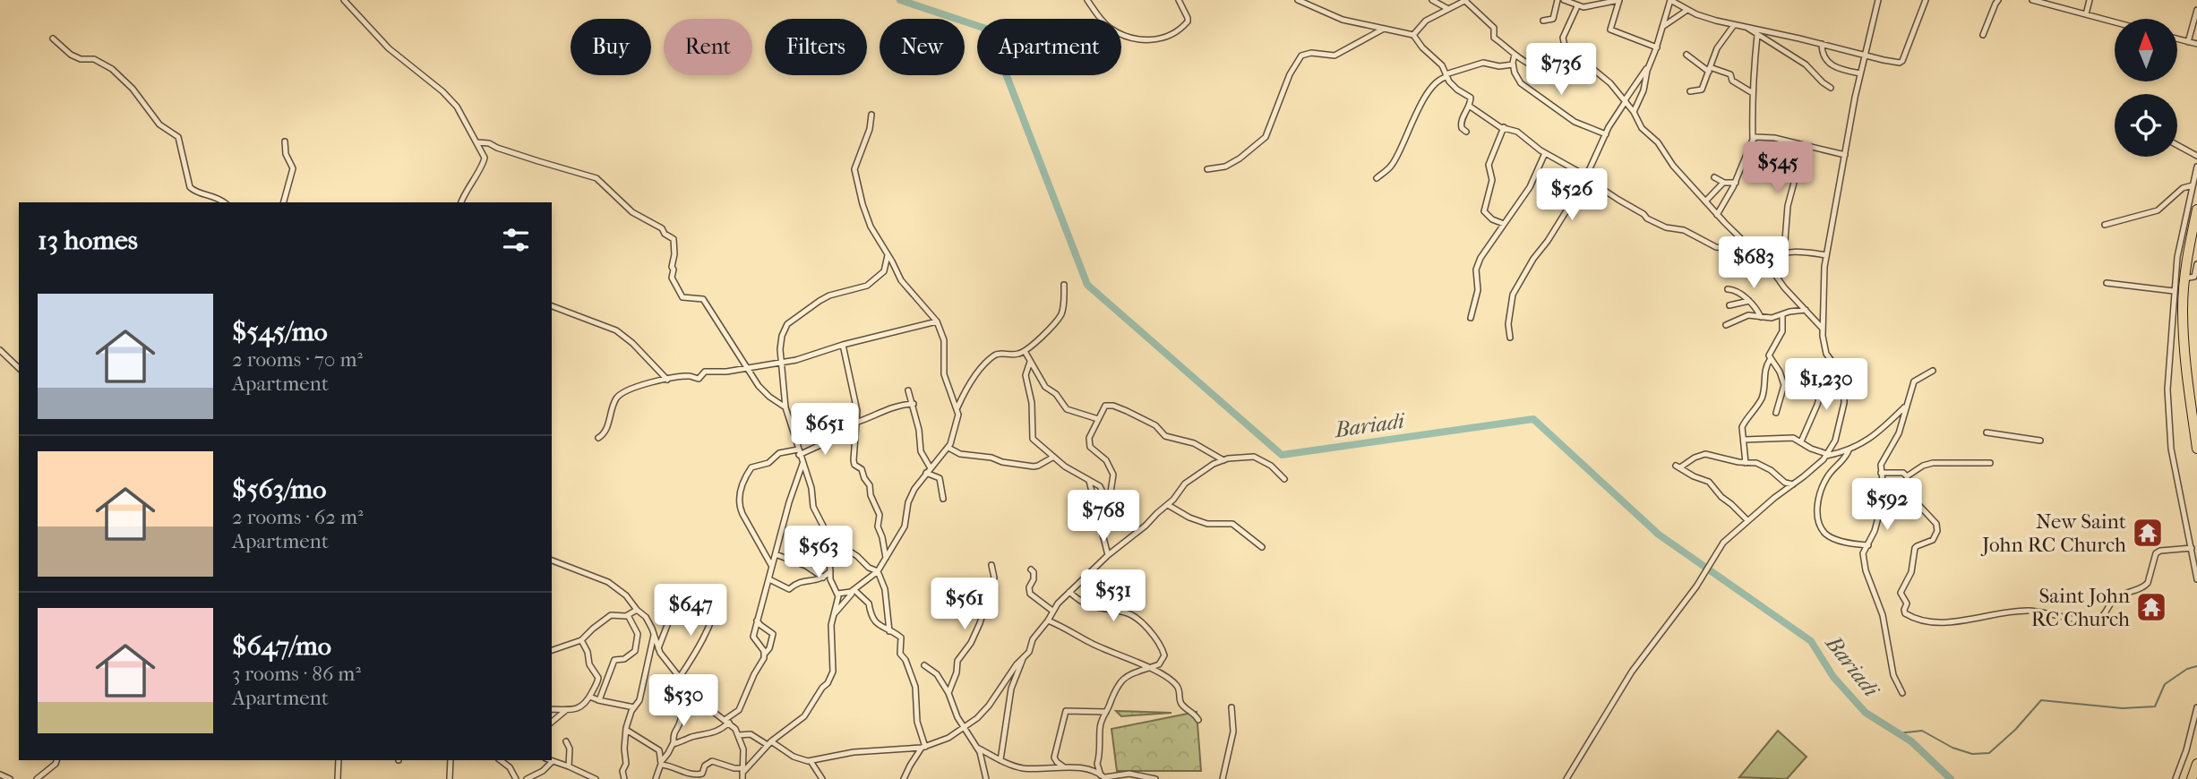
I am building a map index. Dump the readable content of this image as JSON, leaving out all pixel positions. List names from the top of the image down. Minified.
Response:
{"water":["Bariadi"],"places":{"temple":["New Saint John RC Church","Saint John RC Church"]},"north":"top","page":{"chip":["Buy","Rent","Filters","New","Apartment"],"price":["$736","$545","$526","$683","$1,230","$651","$592","$768","$563","$531","$561","$647","$530"],"heading":"13 homes","list":[{"name":"$545/mo","note":"2 rooms · 70 m² · Apartment"},{"name":"$563/mo","note":"2 rooms · 62 m² · Apartment"},{"name":"$647/mo","note":"3 rooms · 86 m² · Apartment"}]}}
